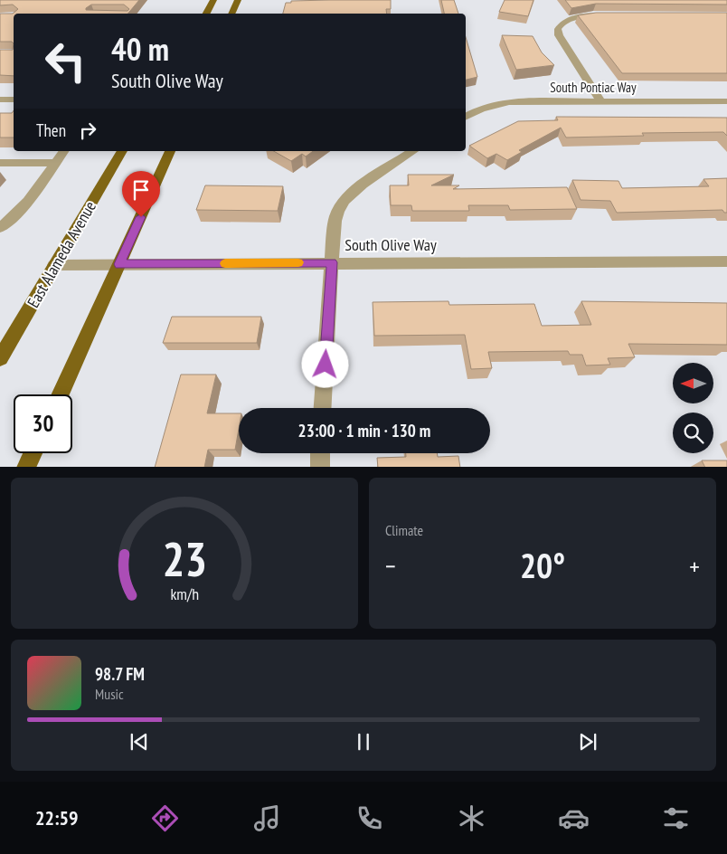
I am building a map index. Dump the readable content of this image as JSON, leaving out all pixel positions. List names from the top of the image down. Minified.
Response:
{"streets":{"main road":["East Alameda Avenue"],"street":["South Pontiac Way","South Olive Way"]},"crossings":[["South Olive Way","East Alameda Avenue"]],"north":"left","page":{"turn":["40 m","South Olive Way"],"then":"Then","limit":"30","trip":"23:00 · 1 min · 130 m","tile":"Climate","heat":["−","20°","+"],"song":["98.7 FM","Music"],"tabs":"22:59","gauge":["23","km/h"]}}
